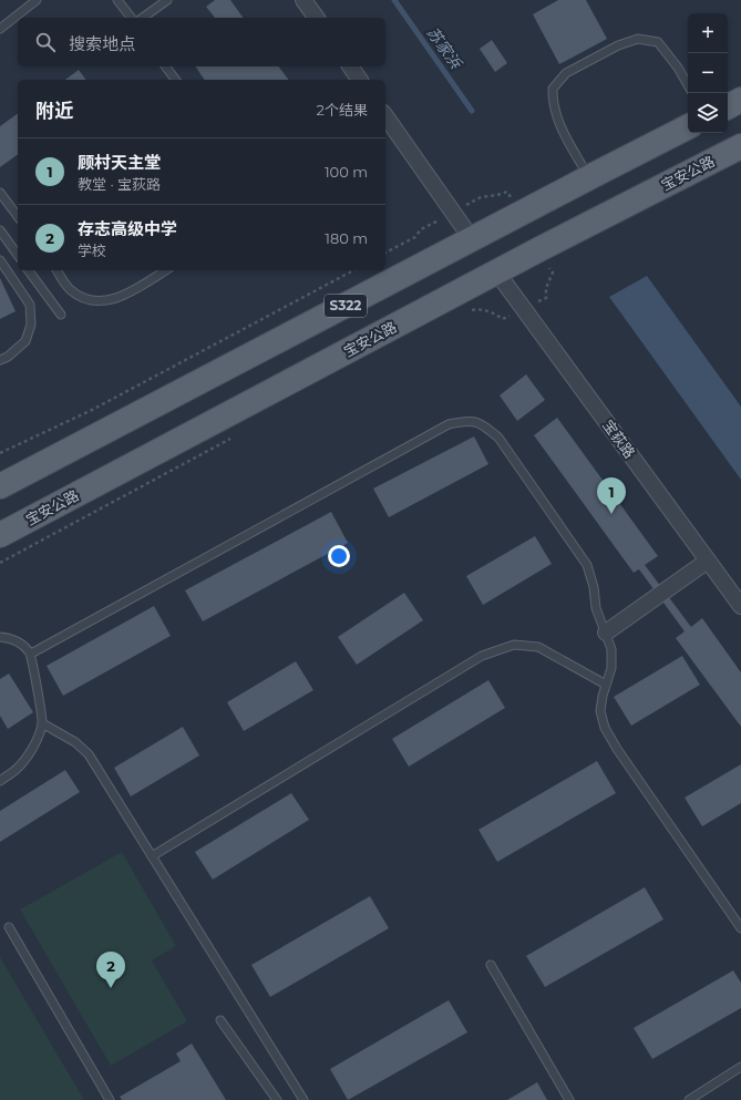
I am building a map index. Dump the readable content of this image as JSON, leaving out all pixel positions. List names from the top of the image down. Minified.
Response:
{"streets":{"main road":["宝安公路","S322"],"street":["宝荻路"]},"crossings":[["宝安公路","宝荻路"]],"water":["苏家浜"],"page":{"map_buttons":["+","−"],"search":"搜索地点","heading":["附近","2个结果"],"list":[{"mark":"1","name":"顾村天主堂","note":"教堂 · 宝荻路","value":"100 m"},{"mark":"2","name":"存志高级中学","note":"学校","value":"180 m"}],"pins":["1","2"]}}
